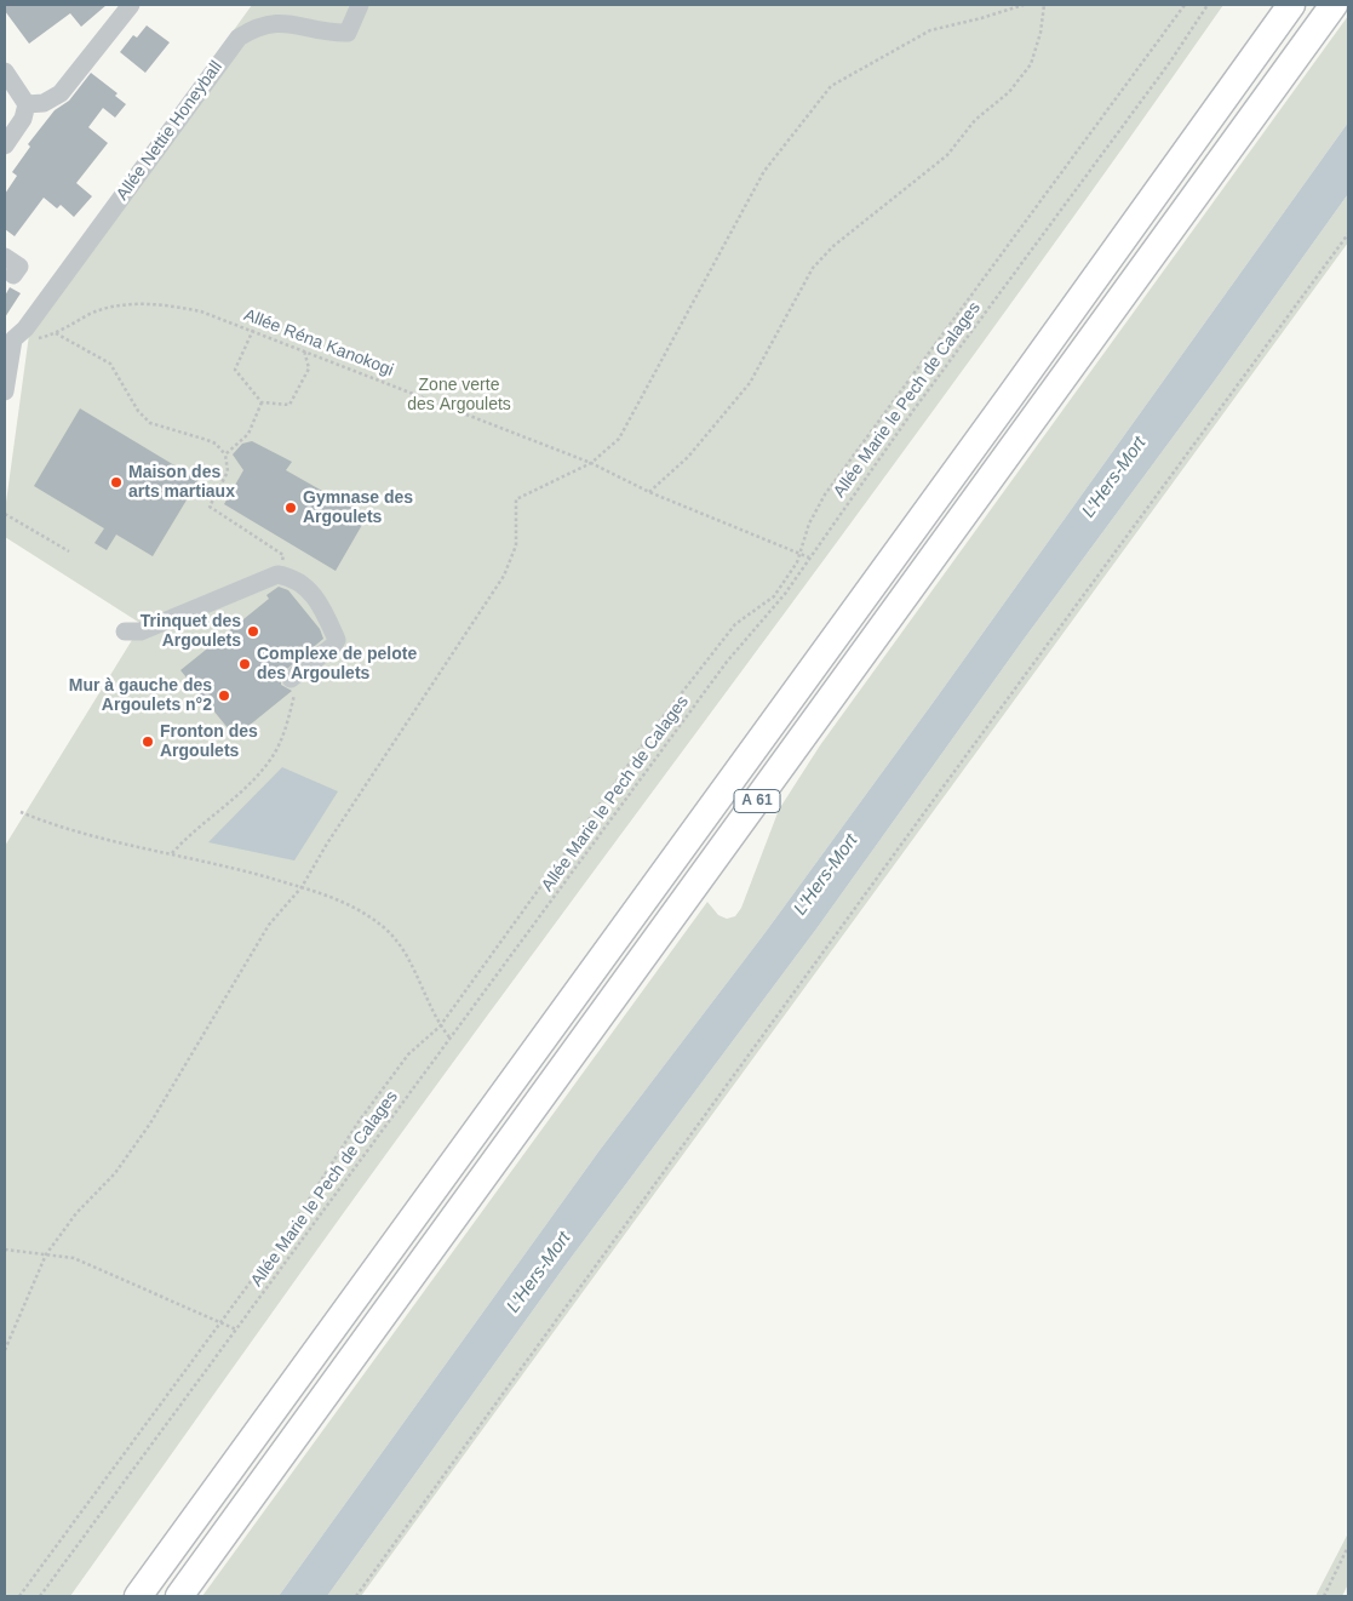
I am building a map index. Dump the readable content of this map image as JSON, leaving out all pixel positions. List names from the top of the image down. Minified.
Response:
{"streets":{"highway":["A 61"],"street":["Allée Nettie Honeyball"],"path":["Allée Réna Kanokogi","Allée Marie le Pech de Calages"]},"crossings":[["Allée Nettie Honeyball","Allée Réna Kanokogi"],["Allée Réna Kanokogi","Allée Marie le Pech de Calages"]],"water":["L'Hers-Mort"],"parks":["Zone verte des Argoulets"],"places":["Maison des arts martiaux","Gymnase des Argoulets","Trinquet des Argoulets","Complexe de pelote des Argoulets","Mur à gauche des Argoulets n°2","Fronton des Argoulets"]}
